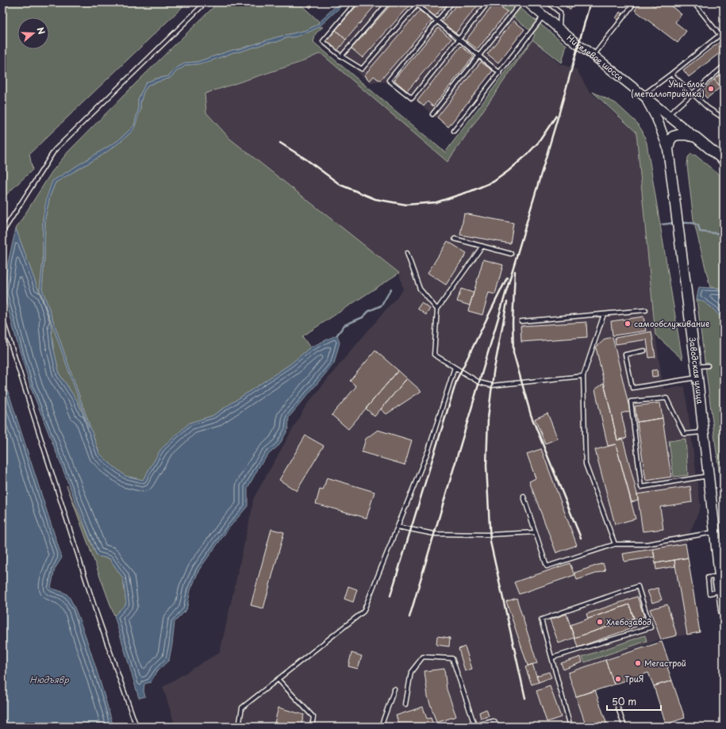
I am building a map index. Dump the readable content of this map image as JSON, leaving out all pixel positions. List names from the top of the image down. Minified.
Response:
{"streets":{"main road":["Никелевое шоссе","Заводская улица"]},"water":["Нюдъявр"],"places":["Уни-блок (металлоприёмка)","самообслуживание","Хлебозавод","Мегастрой","ТриЯ"],"scale_bar":"50 m","north":"right"}
